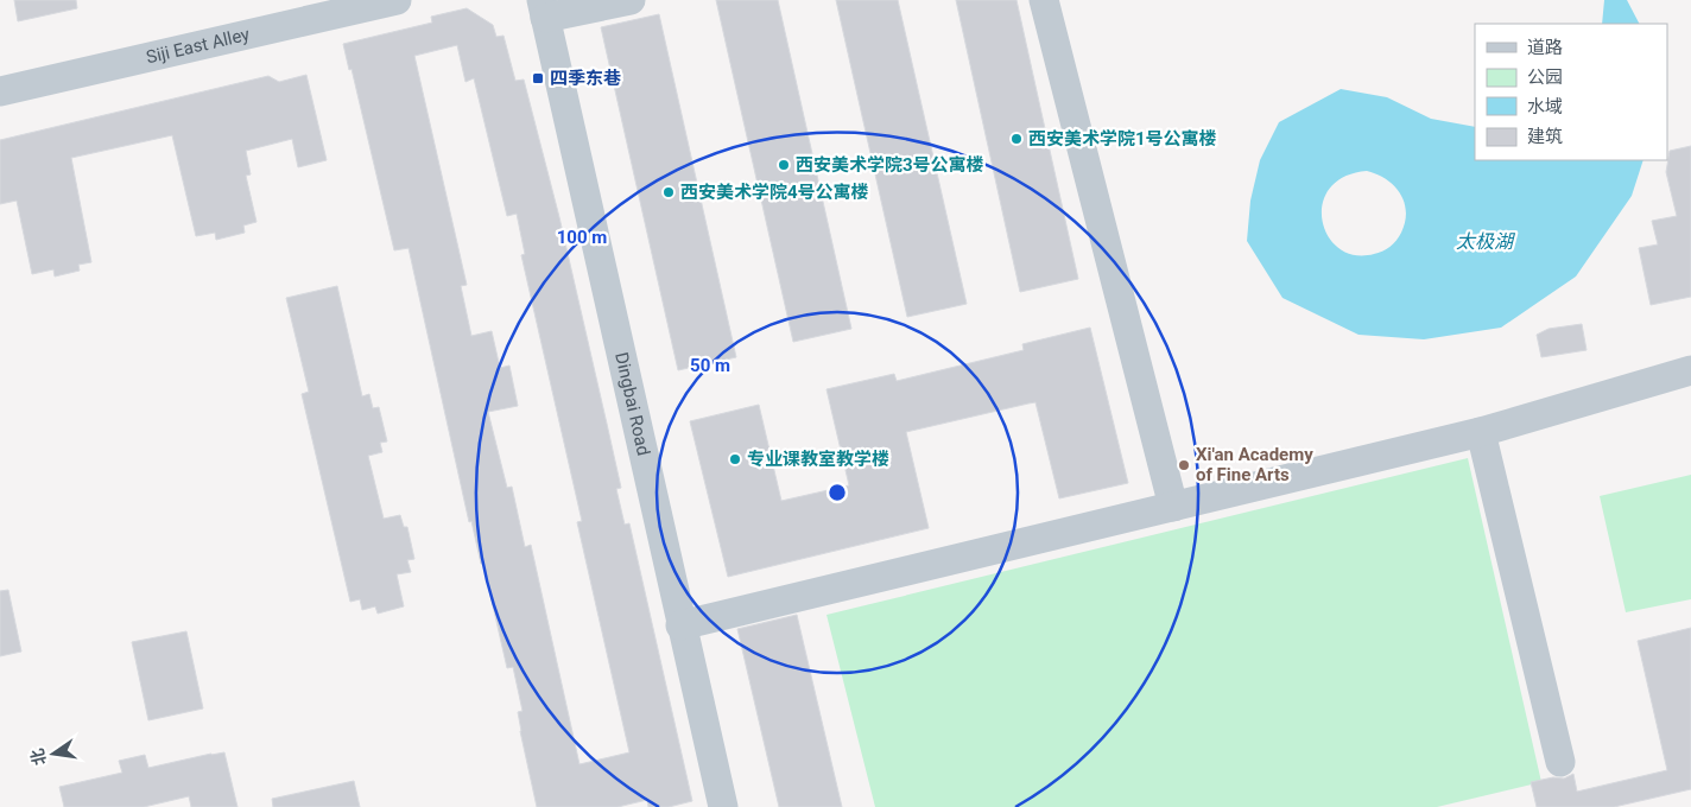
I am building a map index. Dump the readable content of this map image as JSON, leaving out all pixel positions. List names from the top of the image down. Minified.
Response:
{"streets":{"street":["Siji East Alley","Dingbai Road"]},"water":["太极湖"],"places":{"transit":["四季东巷"],"other":["西安美术学院1号公寓楼","西安美术学院3号公寓楼","西安美术学院4号公寓楼","专业课教室教学楼","Xi'an Academy of Fine Arts"]},"legend":["道路","公园","水域","建筑"],"north":"left","rings":["100 m","50 m"]}
